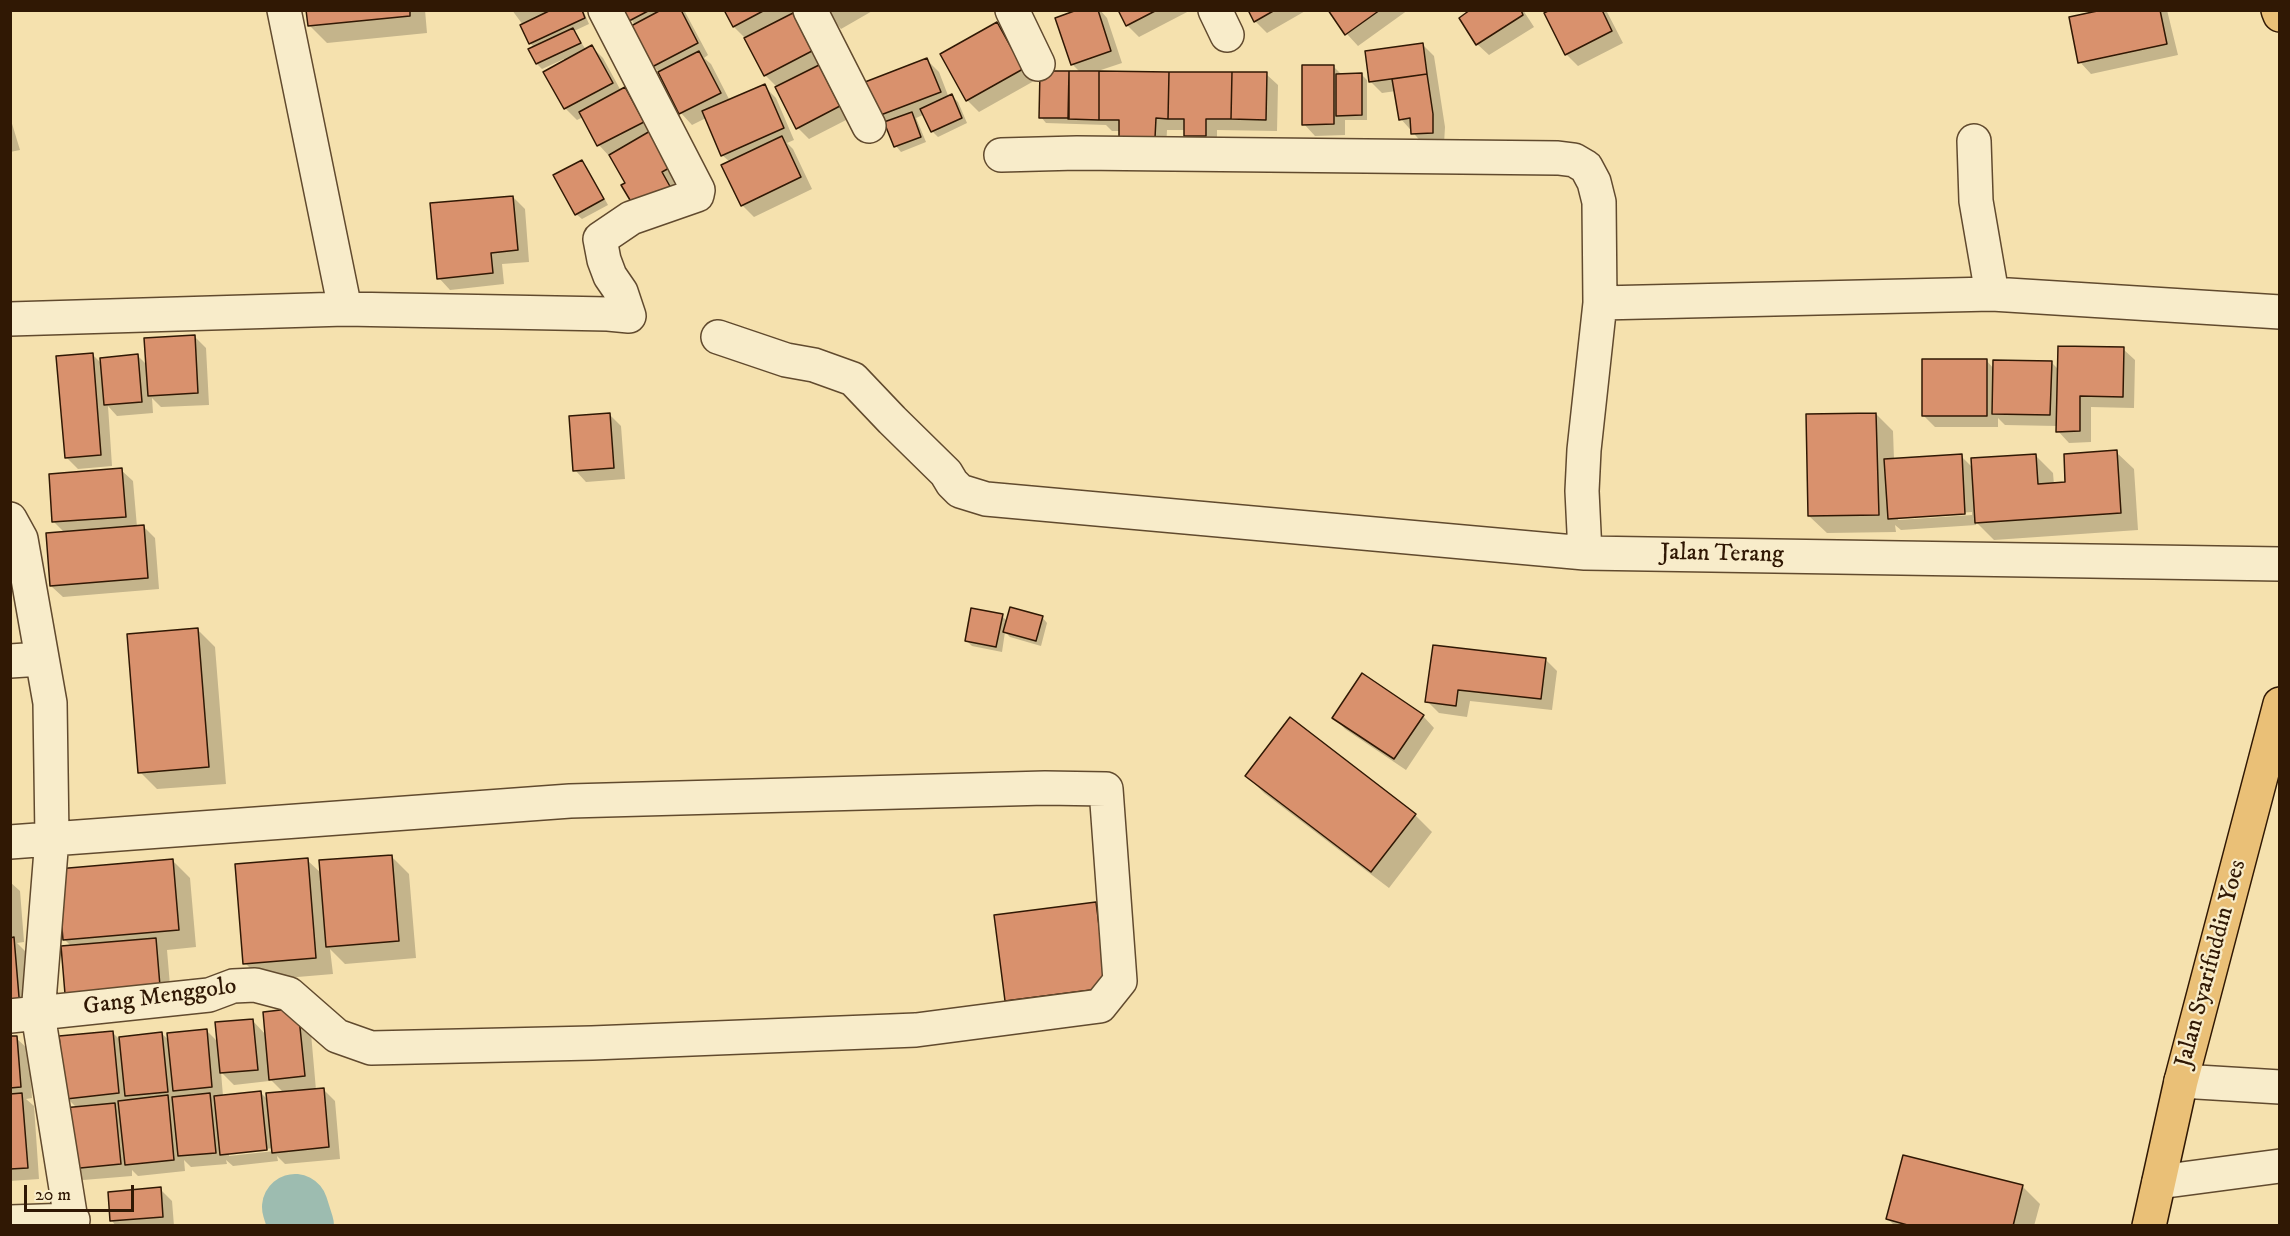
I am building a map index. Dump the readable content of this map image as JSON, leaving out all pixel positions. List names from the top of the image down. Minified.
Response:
{"streets":{"highway":["Jalan Syarifuddin Yoes"],"street":["Jalan Terang","Gang Menggolo"]},"scale_bar":"20 m"}
